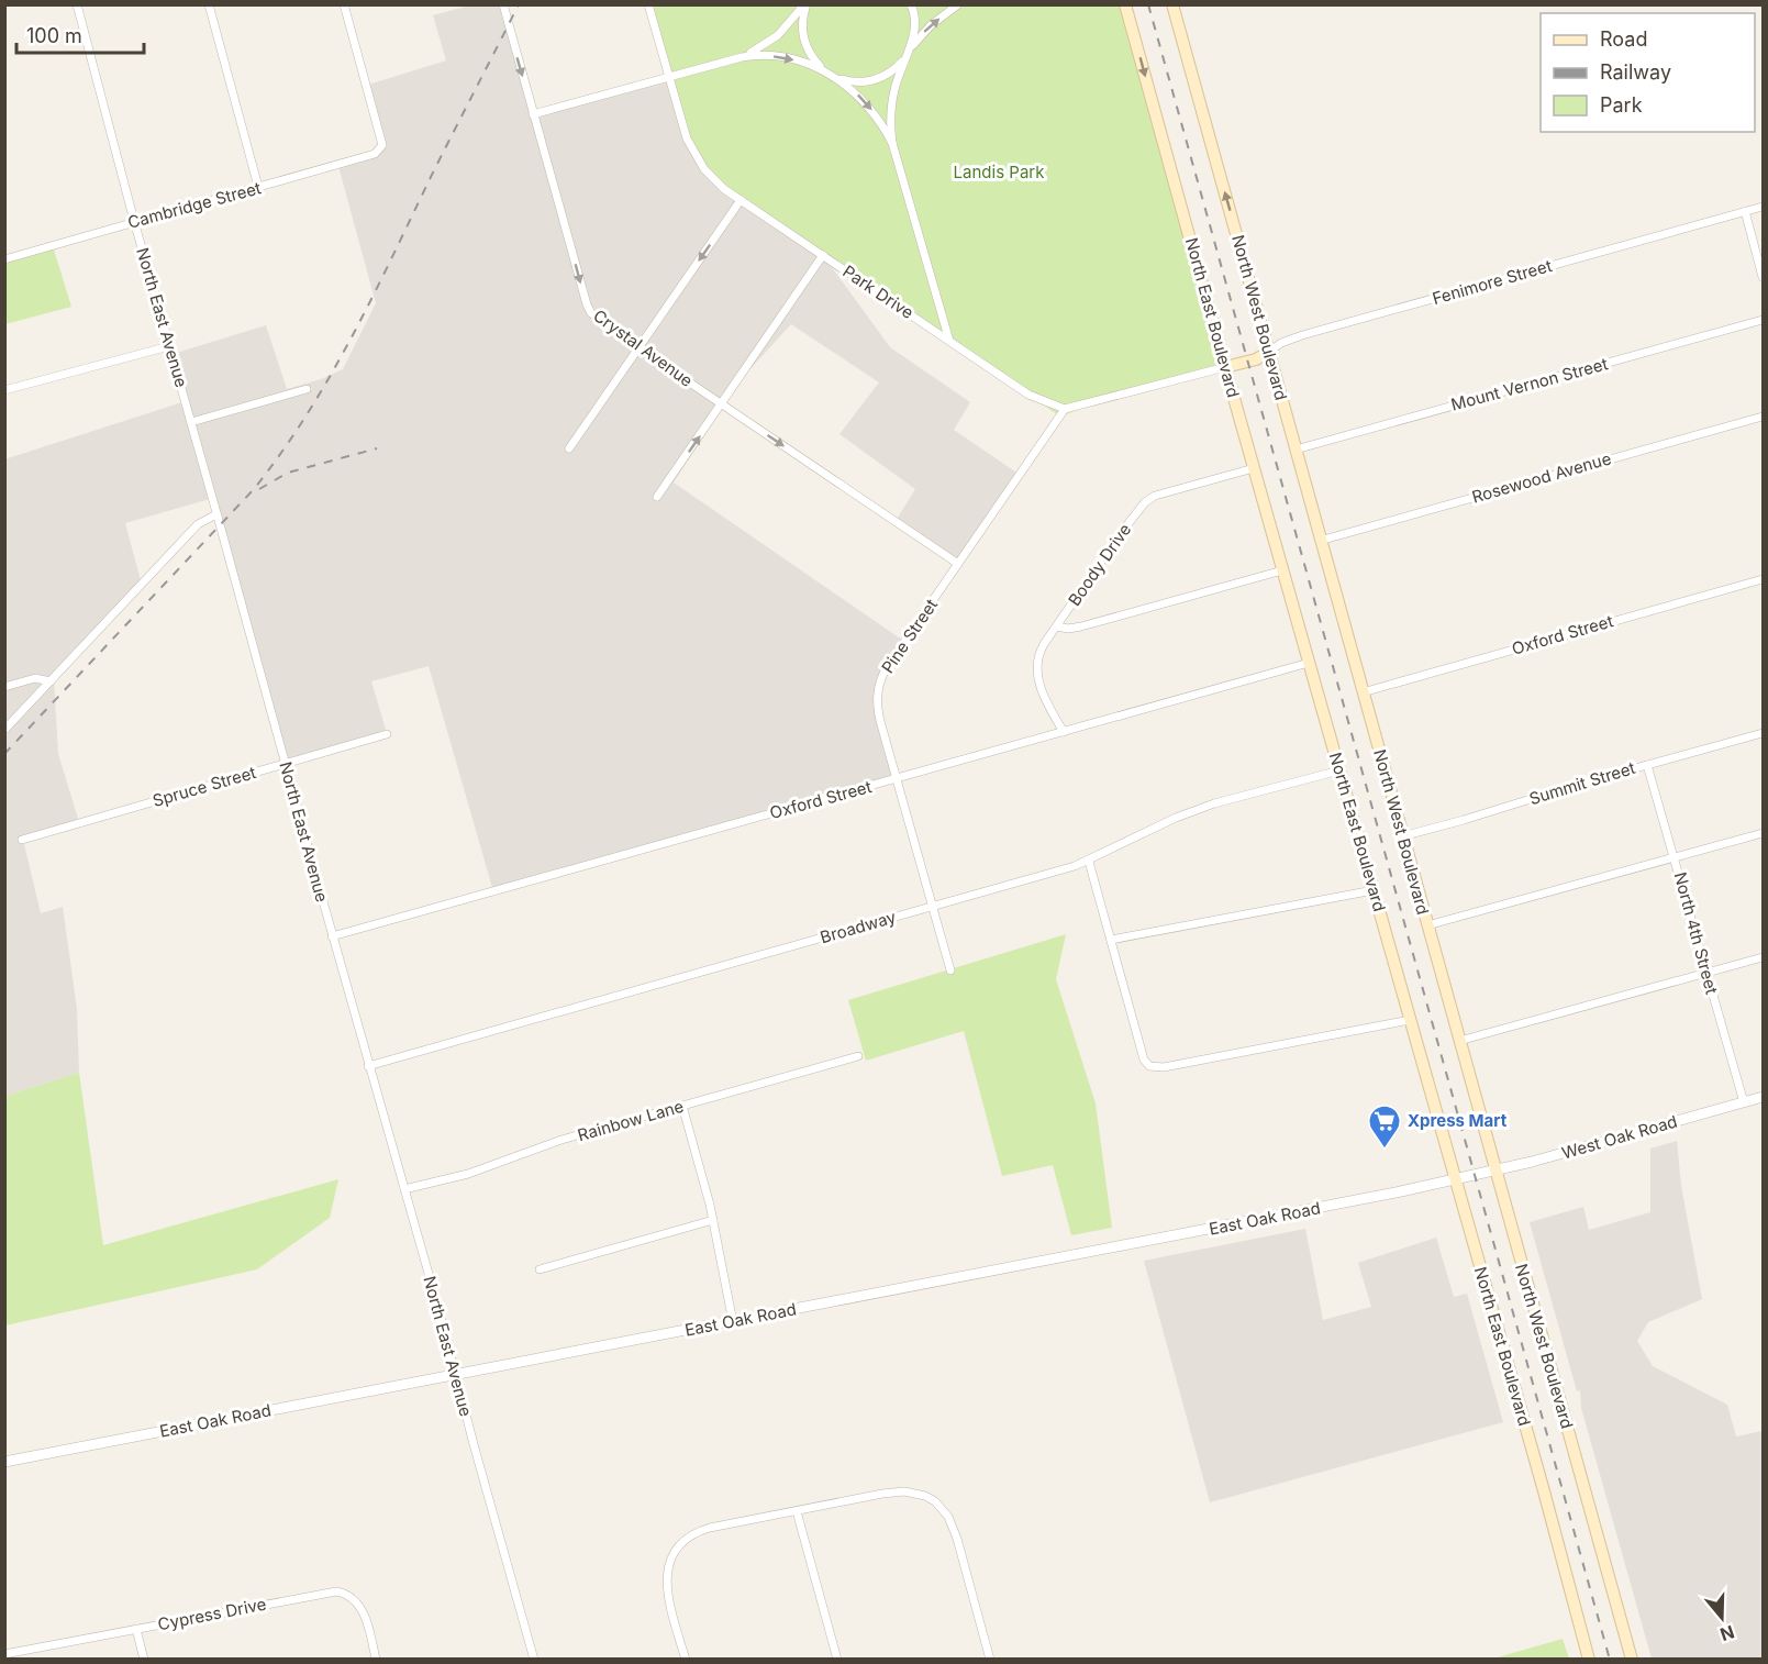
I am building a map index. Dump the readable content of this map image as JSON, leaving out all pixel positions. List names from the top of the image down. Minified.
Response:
{"streets":{"main road":["Fenimore Street","North East Boulevard","North West Boulevard"],"street":["Cambridge Street","Park Drive","North East Avenue","Crystal Avenue","Mount Vernon Street","Rosewood Avenue","Boody Drive","Oxford Street","Pine Street","Summit Street","Spruce Street","Broadway","North 4th Street","Rainbow Lane","West Oak Road","East Oak Road","Cypress Drive"]},"crossings":[["Cambridge Street","North East Avenue"],["Fenimore Street","North East Boulevard"],["Fenimore Street","North West Boulevard"],["Park Drive","Pine Street"],["North East Avenue","Oxford Street"],["North East Avenue","Spruce Street"],["North East Avenue","Broadway"],["North East Avenue","Rainbow Lane"],["North East Avenue","East Oak Road"],["North East Boulevard","Boody Drive"],["North East Boulevard","Oxford Street"],["North East Boulevard","Broadway"],["North East Boulevard","East Oak Road"],["North West Boulevard","Mount Vernon Street"],["North West Boulevard","Rosewood Avenue"],["North West Boulevard","Oxford Street"],["North West Boulevard","Summit Street"],["North West Boulevard","West Oak Road"],["Crystal Avenue","Pine Street"],["Boody Drive","Oxford Street"],["Oxford Street","Pine Street"],["Pine Street","Broadway"],["Summit Street","North 4th Street"],["North 4th Street","West Oak Road"],["West Oak Road","East Oak Road"]],"one_way":["Crystal Avenue"],"parks":["Landis Park"],"places":{"supermarket":["Xpress Mart"]},"legend":["Road","Railway","Park"],"scale_bar":"100 m","north":"bottom"}
